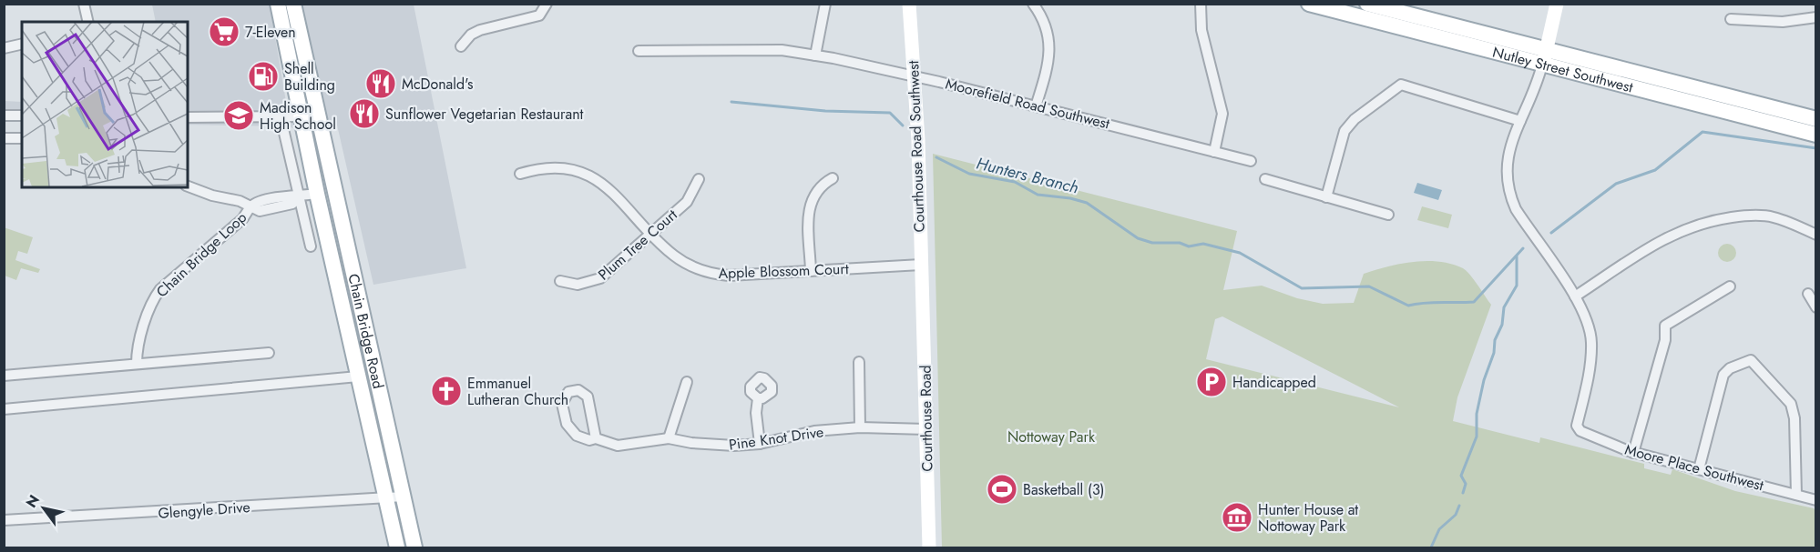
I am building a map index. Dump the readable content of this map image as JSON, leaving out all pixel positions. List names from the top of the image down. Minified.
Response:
{"streets":{"main road":["Nutley Street Southwest","Chain Bridge Road"],"street":["Moorefield Road Southwest","Courthouse Road Southwest","Plum Tree Court","Chain Bridge Loop","Apple Blossom Court","Courthouse Road","Pine Knot Drive","Moore Place Southwest","Glengyle Drive"]},"crossings":[["Moorefield Road Southwest","Courthouse Road Southwest"],["Courthouse Road Southwest","Apple Blossom Court"],["Courthouse Road Southwest","Courthouse Road"],["Plum Tree Court","Apple Blossom Court"],["Chain Bridge Loop","Chain Bridge Road"],["Chain Bridge Road","Glengyle Drive"],["Courthouse Road","Pine Knot Drive"]],"water":["Hunters Branch"],"parks":["Nottoway Park"],"places":{"supermarket":["7-Eleven"],"fuel station":["Shell Building"],"restaurant":["McDonald's","Sunflower Vegetarian Restaurant"],"school or university":["Madison High School"],"parking":["Handicapped"],"church":["Emmanuel Lutheran Church"],"sports":["Basketball (3)"],"museum":["Hunter House at Nottoway Park"]},"north":"top left"}
